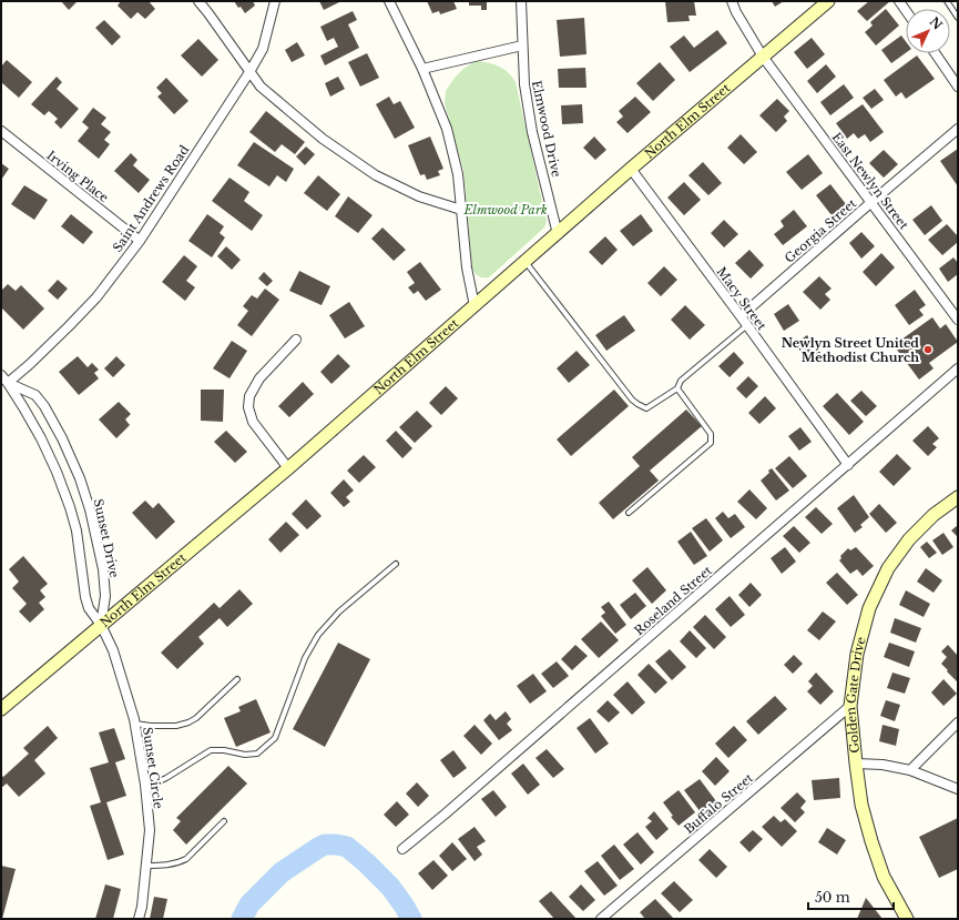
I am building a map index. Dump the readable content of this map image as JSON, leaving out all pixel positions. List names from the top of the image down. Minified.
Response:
{"streets":{"main road":["North Elm Street","Golden Gate Drive"],"street":["Elmwood Drive","Irving Place","East Newlyn Street","Saint Andrews Road","Georgia Street","Macy Street","Sunset Drive","Roseland Street","Sunset Circle","Buffalo Street"]},"crossings":[["North Elm Street","Elmwood Drive"],["North Elm Street","East Newlyn Street"],["North Elm Street","Macy Street"],["North Elm Street","Sunset Drive"],["North Elm Street","Sunset Circle"],["Irving Place","Saint Andrews Road"],["East Newlyn Street","Georgia Street"],["Saint Andrews Road","Sunset Drive"],["Georgia Street","Macy Street"],["Macy Street","Roseland Street"],["Sunset Drive","Sunset Circle"],["Golden Gate Drive","Buffalo Street"]],"parks":["Elmwood Park"],"places":["Newlyn Street United Methodist Church"],"scale_bar":"50 m","north":"top right"}
